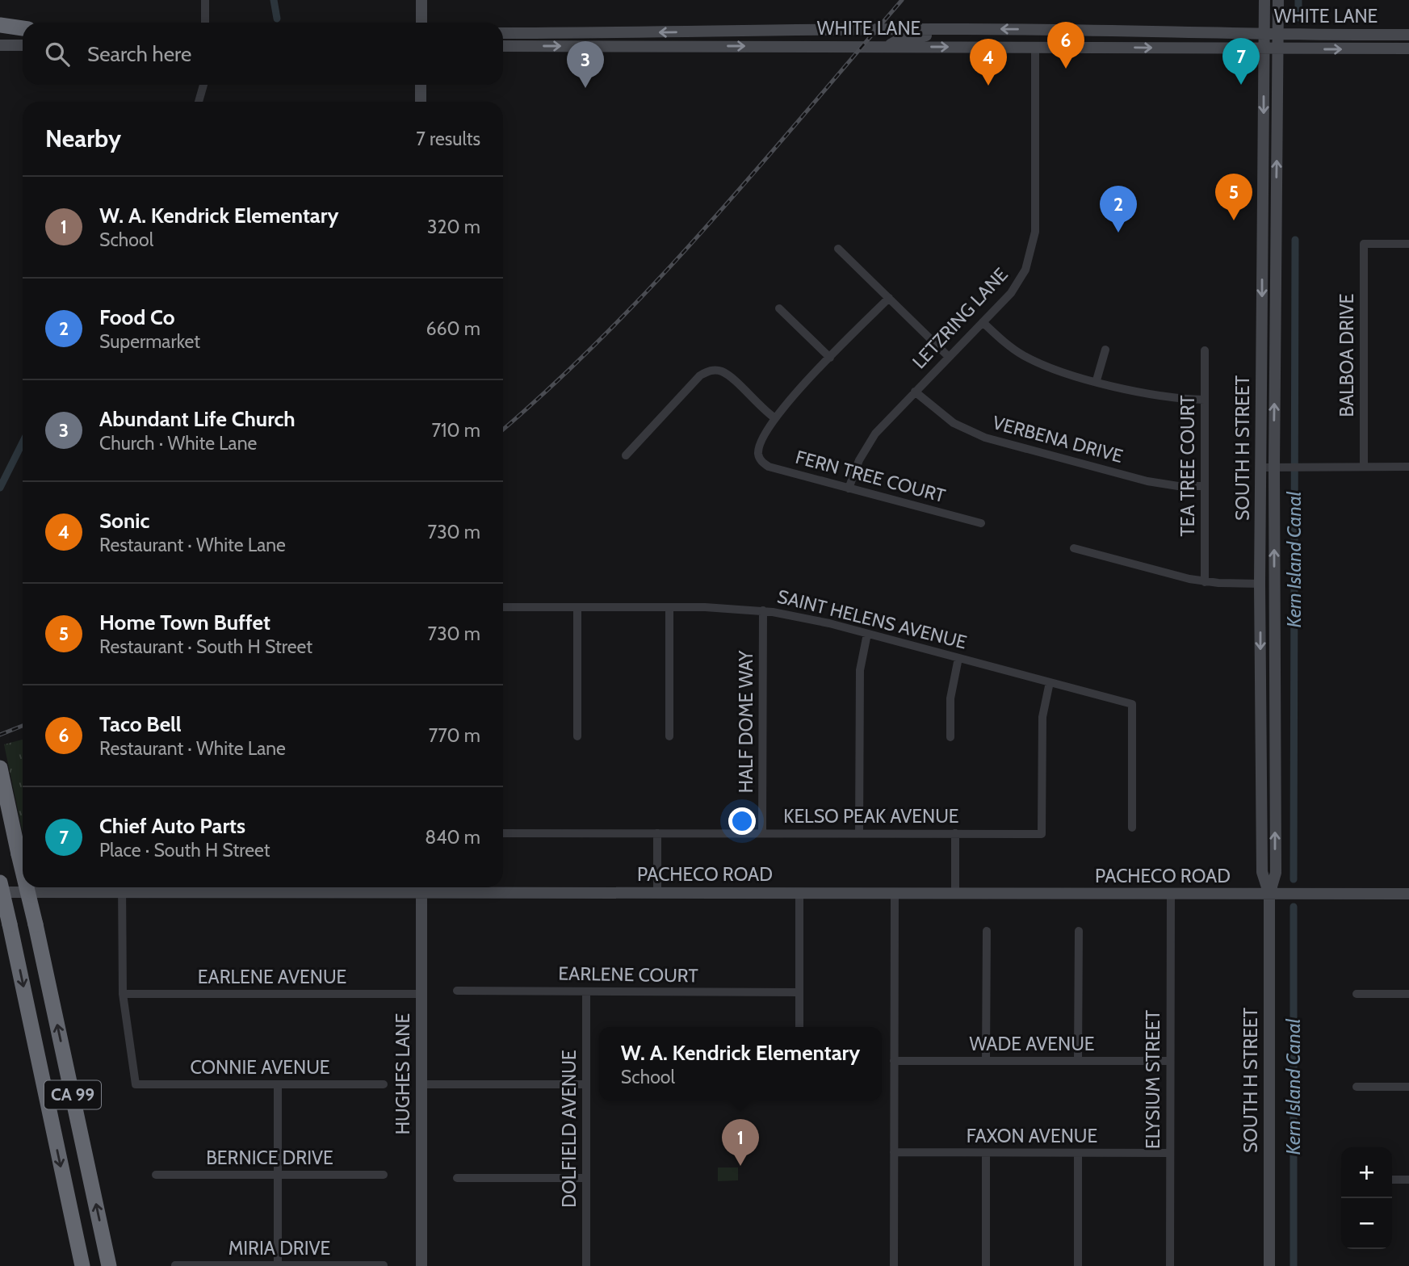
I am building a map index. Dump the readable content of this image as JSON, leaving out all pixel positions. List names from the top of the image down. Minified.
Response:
{"streets":{"highway":["CA 99"],"street":["WHITE LANE","LETZRING LANE","BALBOA DRIVE","VERBENA DRIVE","SOUTH H STREET","TEA TREE COURT","FERN TREE COURT","SAINT HELENS AVENUE","HALF DOME WAY","KELSO PEAK AVENUE","PACHECO ROAD","EARLENE COURT","EARLENE AVENUE","WADE AVENUE","CONNIE AVENUE","HUGHES LANE","ELYSIUM STREET","DOLFIELD AVENUE","FAXON AVENUE","BERNICE DRIVE","MIRIA DRIVE"]},"crossings":[["WHITE LANE","LETZRING LANE"],["WHITE LANE","SOUTH H STREET"],["LETZRING LANE","VERBENA DRIVE"],["LETZRING LANE","FERN TREE COURT"],["VERBENA DRIVE","TEA TREE COURT"],["SOUTH H STREET","PACHECO ROAD"],["SAINT HELENS AVENUE","HALF DOME WAY"],["SAINT HELENS AVENUE","KELSO PEAK AVENUE"],["HALF DOME WAY","KELSO PEAK AVENUE"],["PACHECO ROAD","HUGHES LANE"],["PACHECO ROAD","ELYSIUM STREET"],["EARLENE COURT","DOLFIELD AVENUE"],["EARLENE AVENUE","CONNIE AVENUE"],["EARLENE AVENUE","HUGHES LANE"],["WADE AVENUE","ELYSIUM STREET"],["ELYSIUM STREET","FAXON AVENUE"]],"water":["Kern Island Canal"],"page":{"pins":["6","7","4","3","5","2","1"],"search":"Search here","heading":["Nearby","7 results"],"list":[{"mark":"1","name":"W. A. Kendrick Elementary","note":"School","value":"320 m"},{"mark":"2","name":"Food Co","note":"Supermarket","value":"660 m"},{"mark":"3","name":"Abundant Life Church","note":"Church · White Lane","value":"710 m"},{"mark":"4","name":"Sonic","note":"Restaurant · White Lane","value":"730 m"},{"mark":"5","name":"Home Town Buffet","note":"Restaurant · South H Street","value":"730 m"},{"mark":"6","name":"Taco Bell","note":"Restaurant · White Lane","value":"770 m"},{"mark":"7","name":"Chief Auto Parts","note":"Place · South H Street","value":"840 m"}],"popup":["W. A. Kendrick Elementary","School"],"map_buttons":["+","−"]}}
